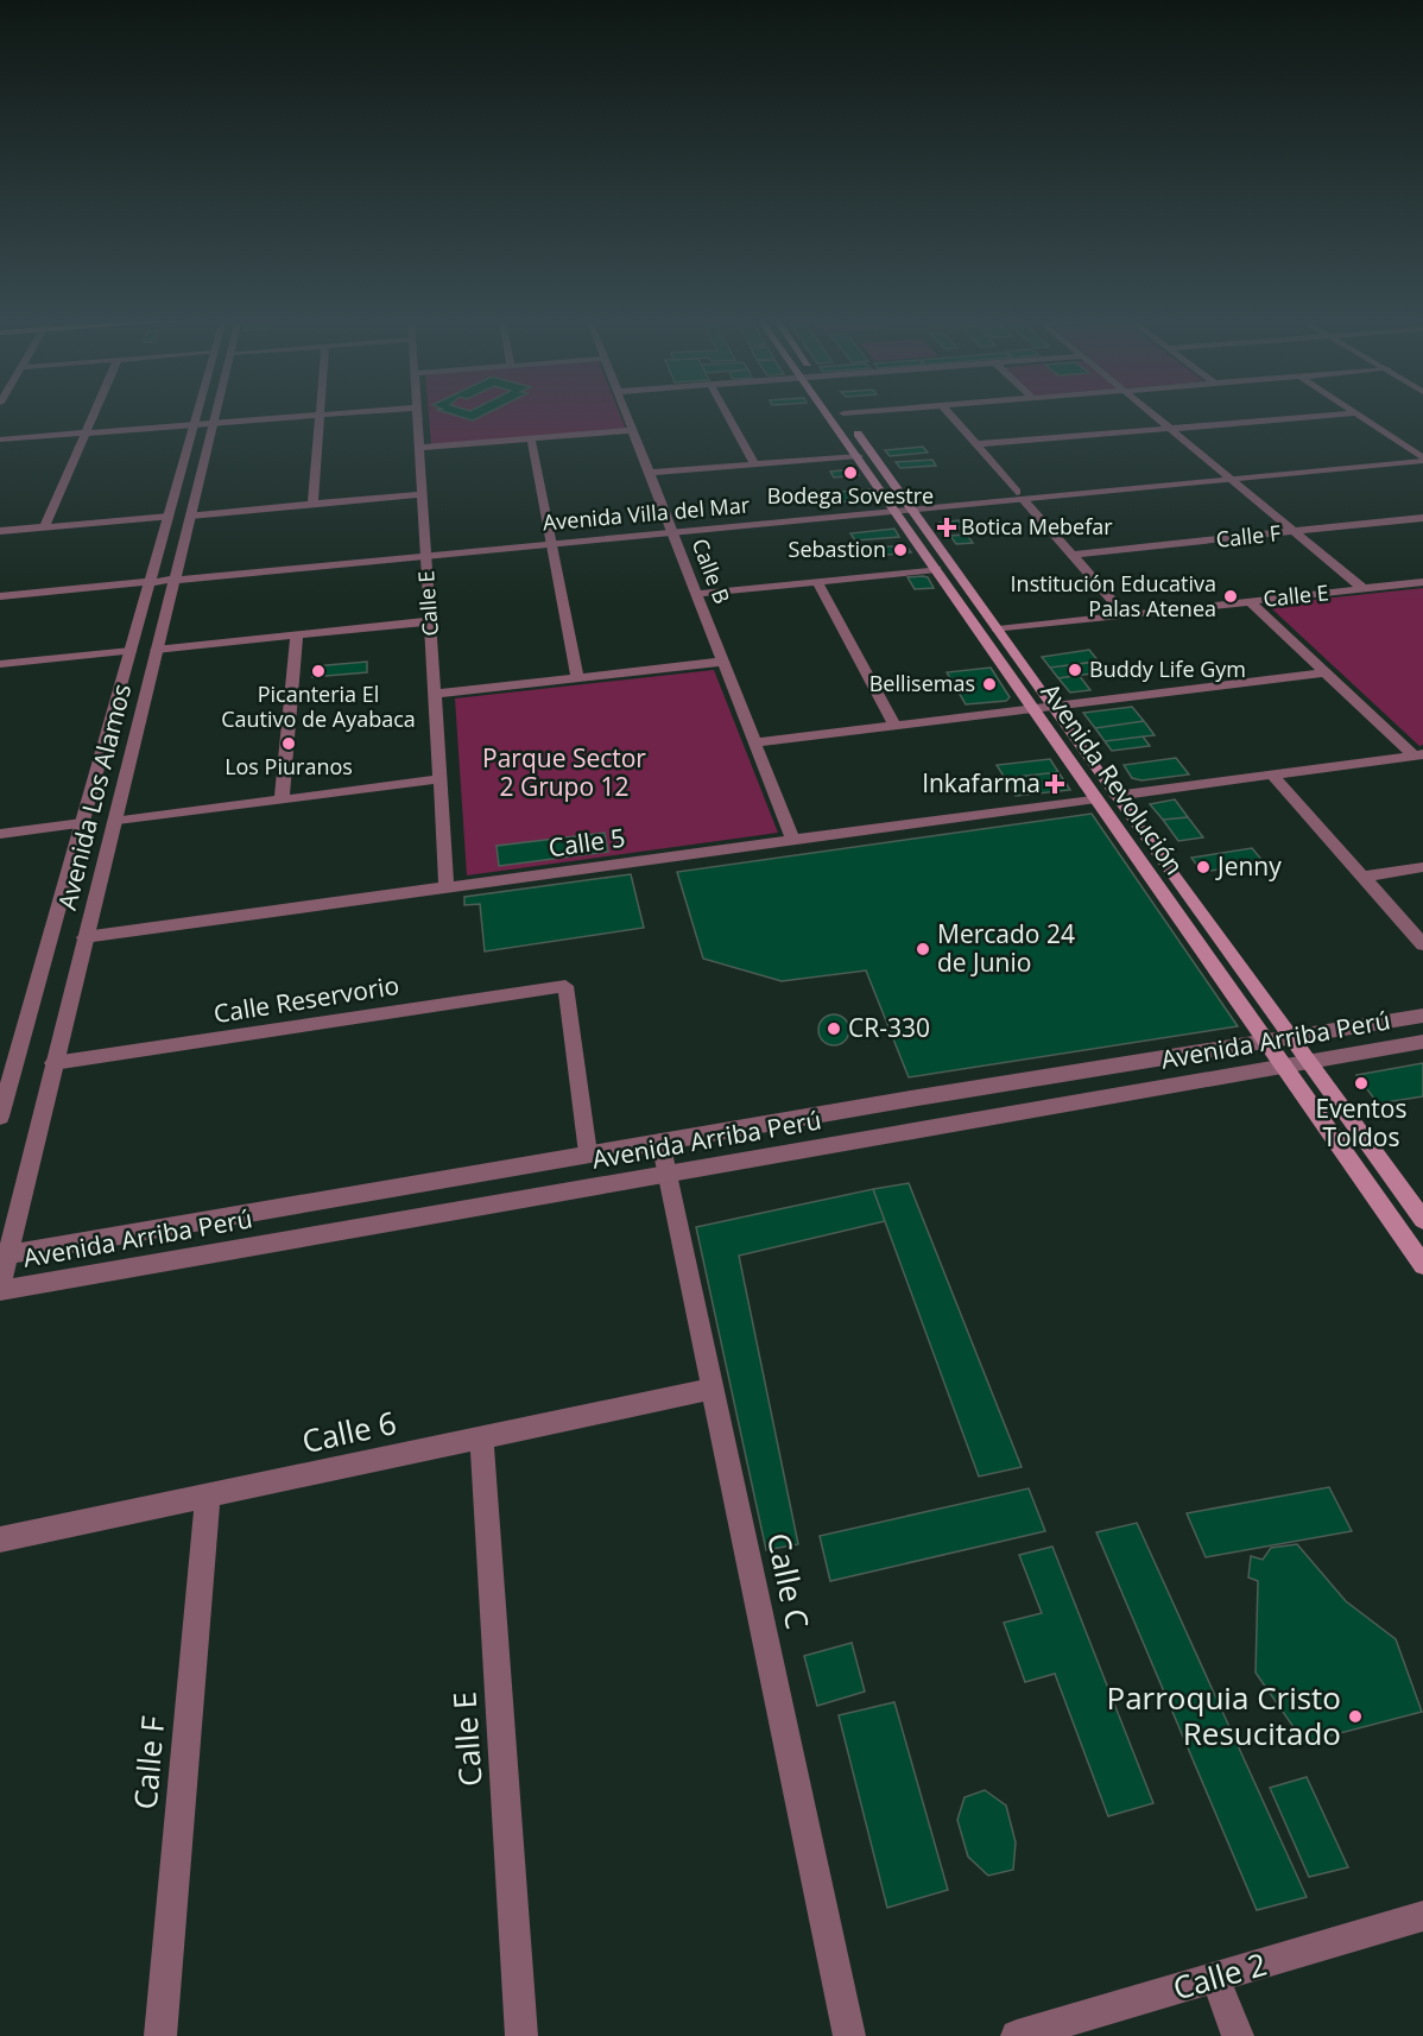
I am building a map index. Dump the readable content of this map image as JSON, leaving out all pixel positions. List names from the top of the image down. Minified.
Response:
{"streets":{"main road":["Avenida Revolución"],"street":["Avenida Villa del Mar","Calle F","Calle B","Calle E","Avenida Los Alamos","Calle 5","Calle Reservorio","Avenida Arriba Perú","Calle 6","Calle C","Calle 2"]},"crossings":[["Avenida Villa del Mar","Calle B"],["Avenida Villa del Mar","Calle E"],["Avenida Villa del Mar","Avenida Revolución"],["Avenida Villa del Mar","Avenida Los Alamos"],["Calle F","Calle 6"],["Calle B","Calle 5"],["Calle E","Avenida Revolución"],["Calle E","Calle 5"],["Calle E","Calle 6"],["Avenida Revolución","Calle 5"],["Avenida Revolución","Avenida Arriba Perú"],["Avenida Los Alamos","Calle 5"],["Avenida Los Alamos","Calle Reservorio"],["Avenida Los Alamos","Avenida Arriba Perú"],["Calle Reservorio","Avenida Arriba Perú"],["Avenida Arriba Perú","Calle C"],["Calle 6","Calle C"]],"parks":["Parque Sector 2 Grupo 12"],"places":{"other":["Bodega Sovestre","Sebastion","Institución Educativa Palas Atenea","Buddy Life Gym","Picanteria El Cautivo de Ayabaca","Bellisemas","Los Piuranos","Jenny","Mercado 24 de Junio","CR-330","Eventos Toldos","Parroquia Cristo Resucitado"],"health":["Botica Mebefar","Inkafarma"]}}
